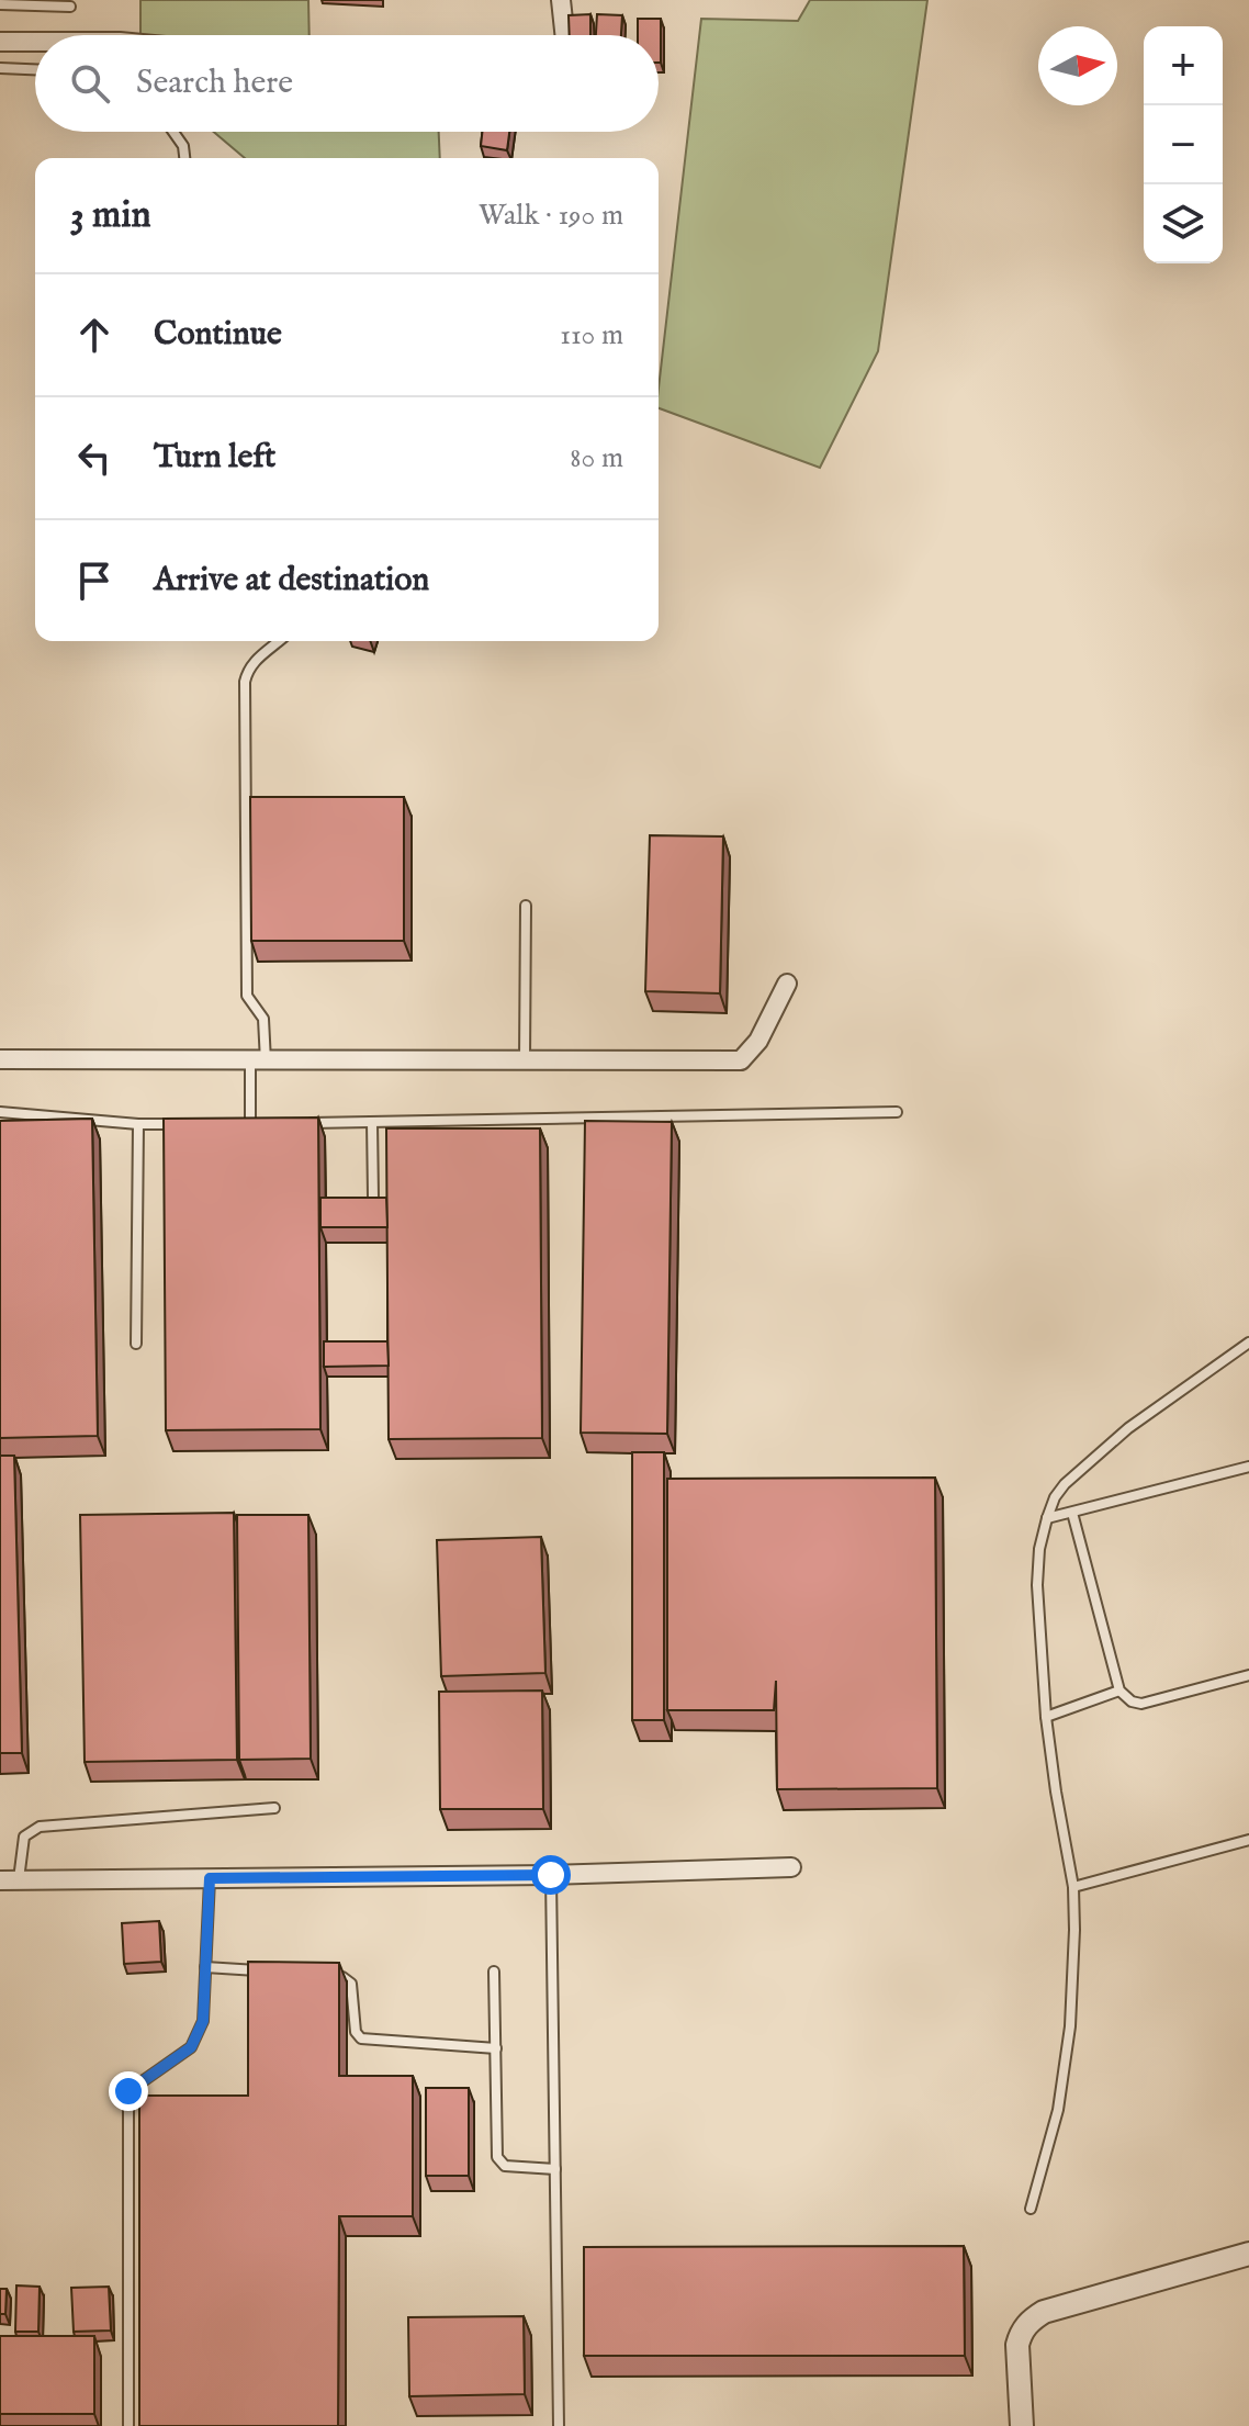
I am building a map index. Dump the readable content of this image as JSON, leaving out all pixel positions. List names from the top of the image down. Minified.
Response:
{"north":"right","page":{"map_buttons":["+","−"],"search":"Search here","heading":["3 min","Walk · 190 m"],"list":[["Continue","110 m"],["Turn left","80 m"],"Arrive at destination"]}}
